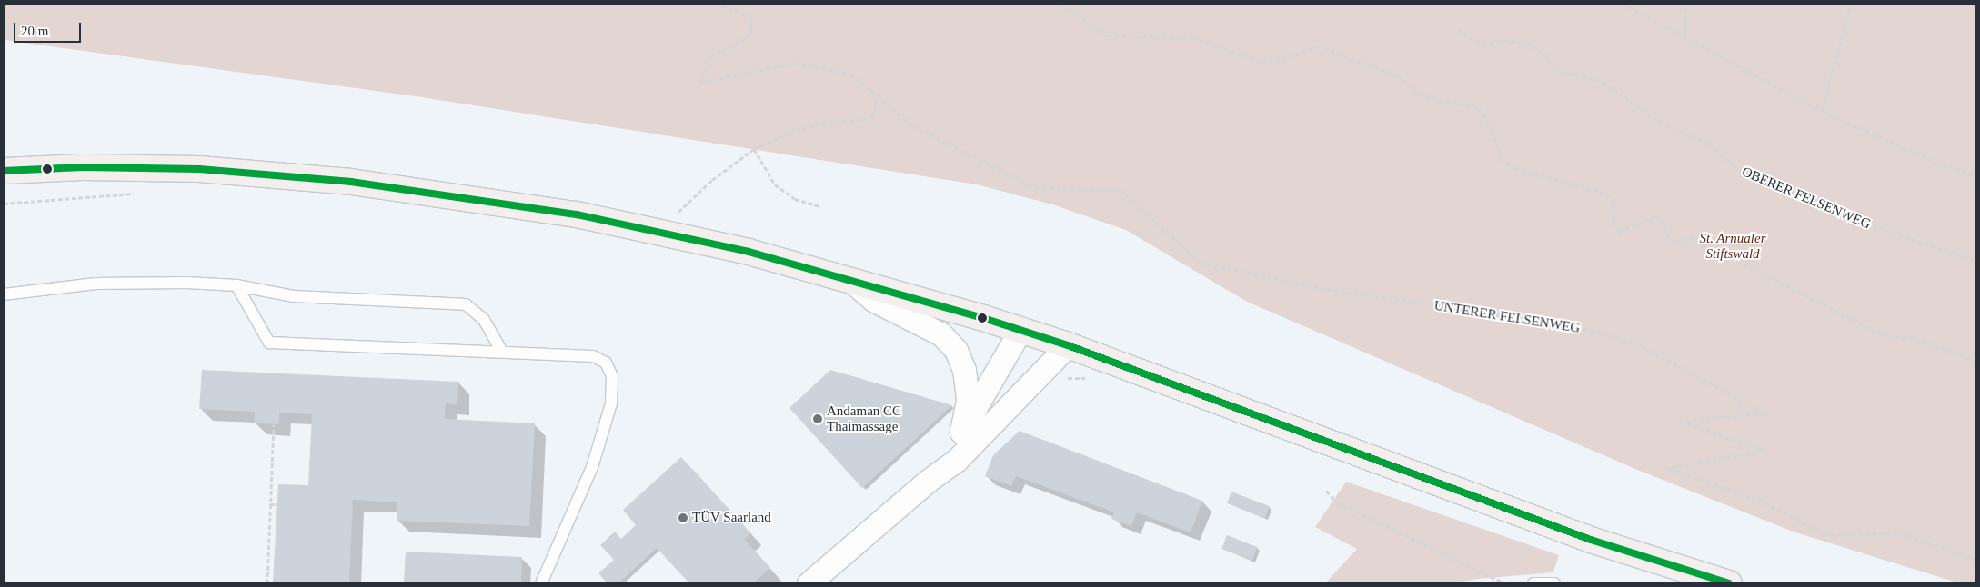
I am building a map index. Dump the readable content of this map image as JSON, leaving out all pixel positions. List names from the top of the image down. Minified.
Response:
{"streets":{"path":["OBERER FELSENWEG","UNTERER FELSENWEG"]},"parks":["St. Arnualer Stiftswald"],"places":["Andaman CC Thaimassage","TÜV Saarland"],"scale_bar":"20 m"}
